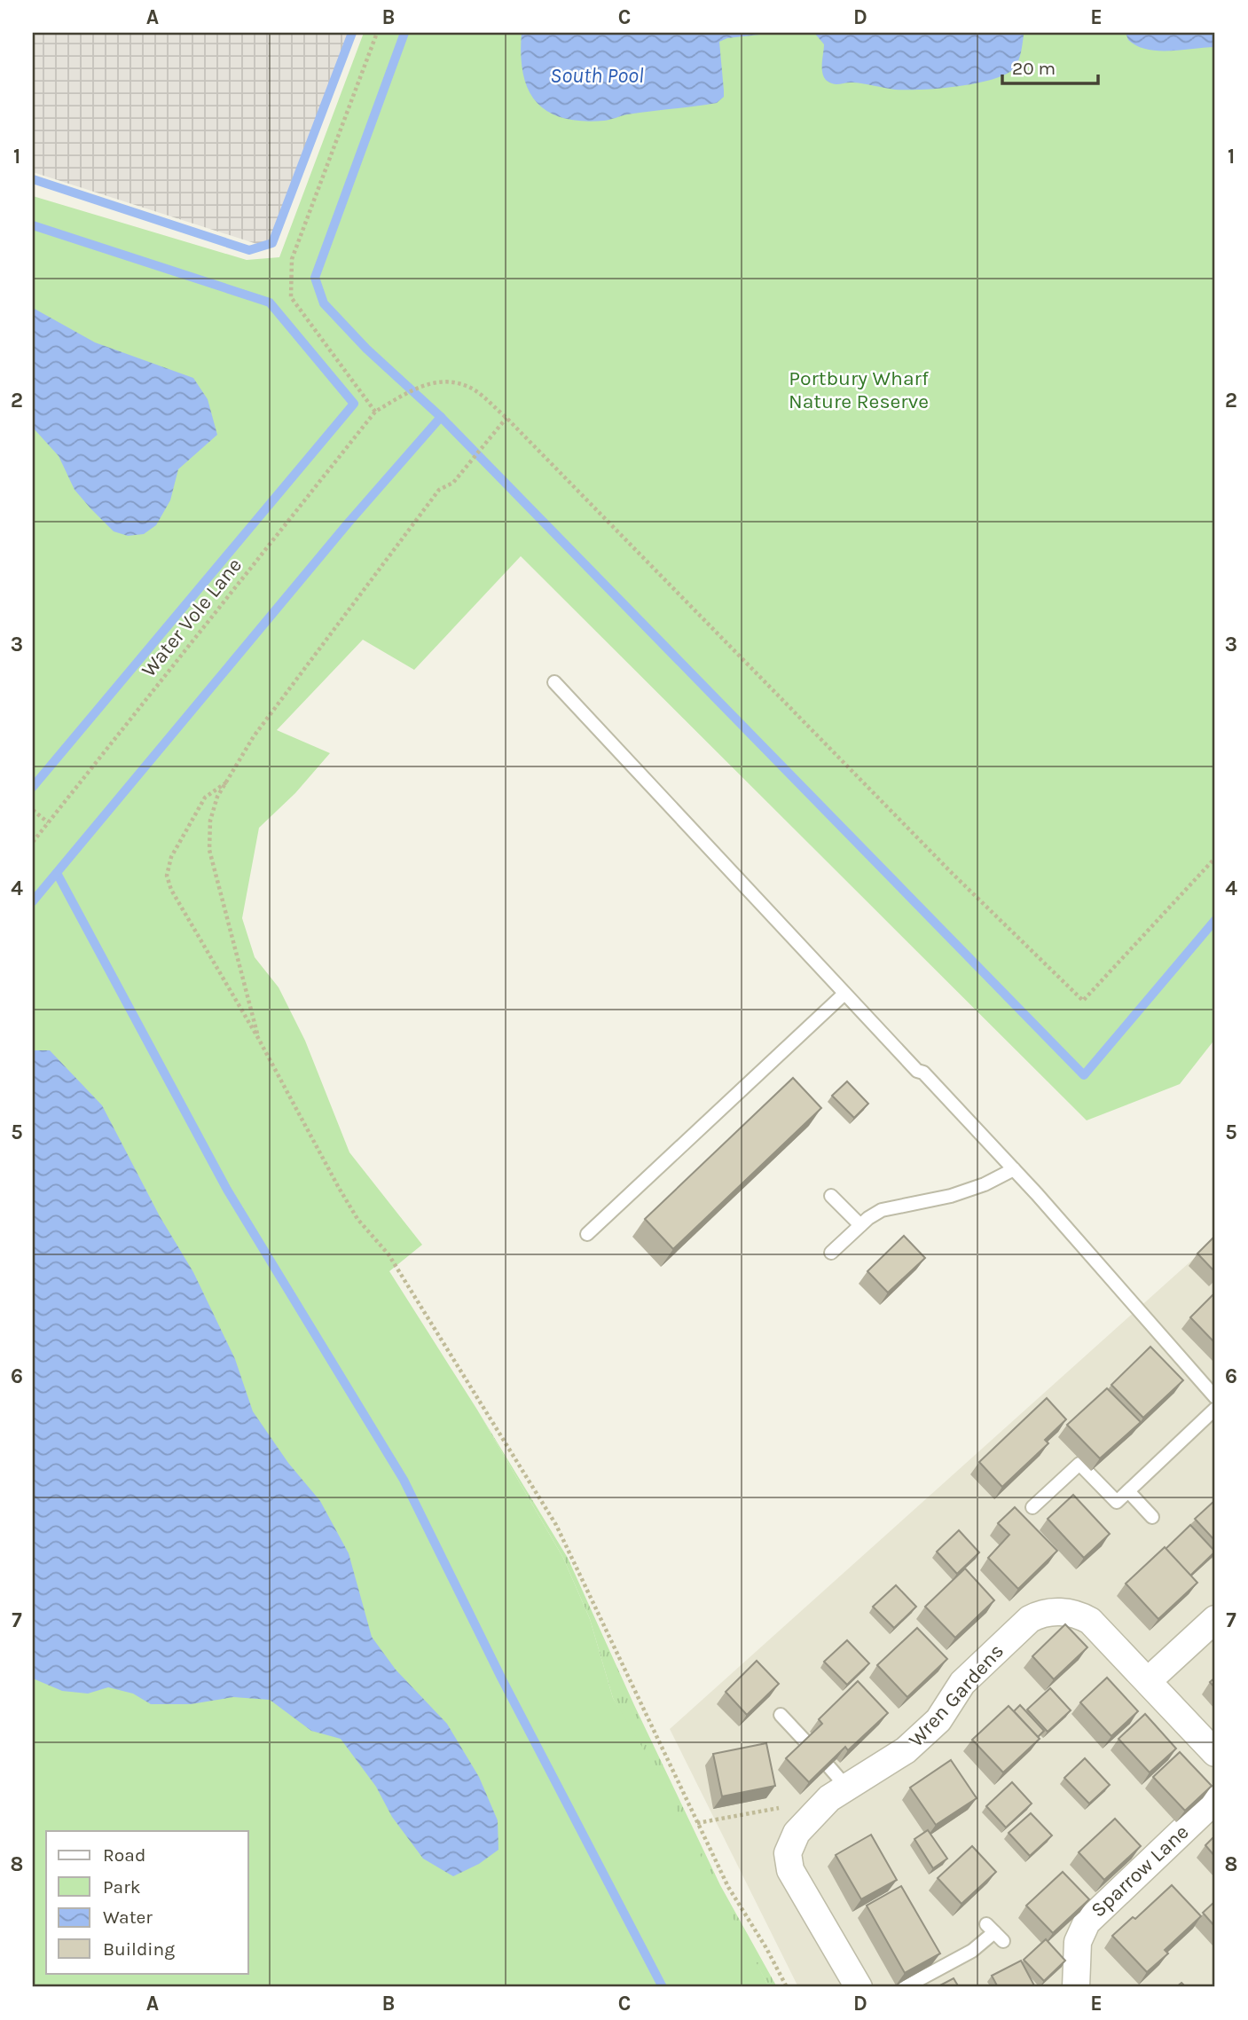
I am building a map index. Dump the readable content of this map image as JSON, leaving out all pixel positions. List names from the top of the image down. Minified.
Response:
{"streets":{"street":["Wren Gardens","Sparrow Lane"],"path":["Water Vole Lane"]},"water":["South Pool"],"parks":["Portbury Wharf Nature Reserve"],"legend":["Road","Park","Water","Building"],"scale_bar":"20 m","grid":{"columns":["A","B","C","D","E"],"rows":["1","2","3","4","5","6","7","8"]}}
